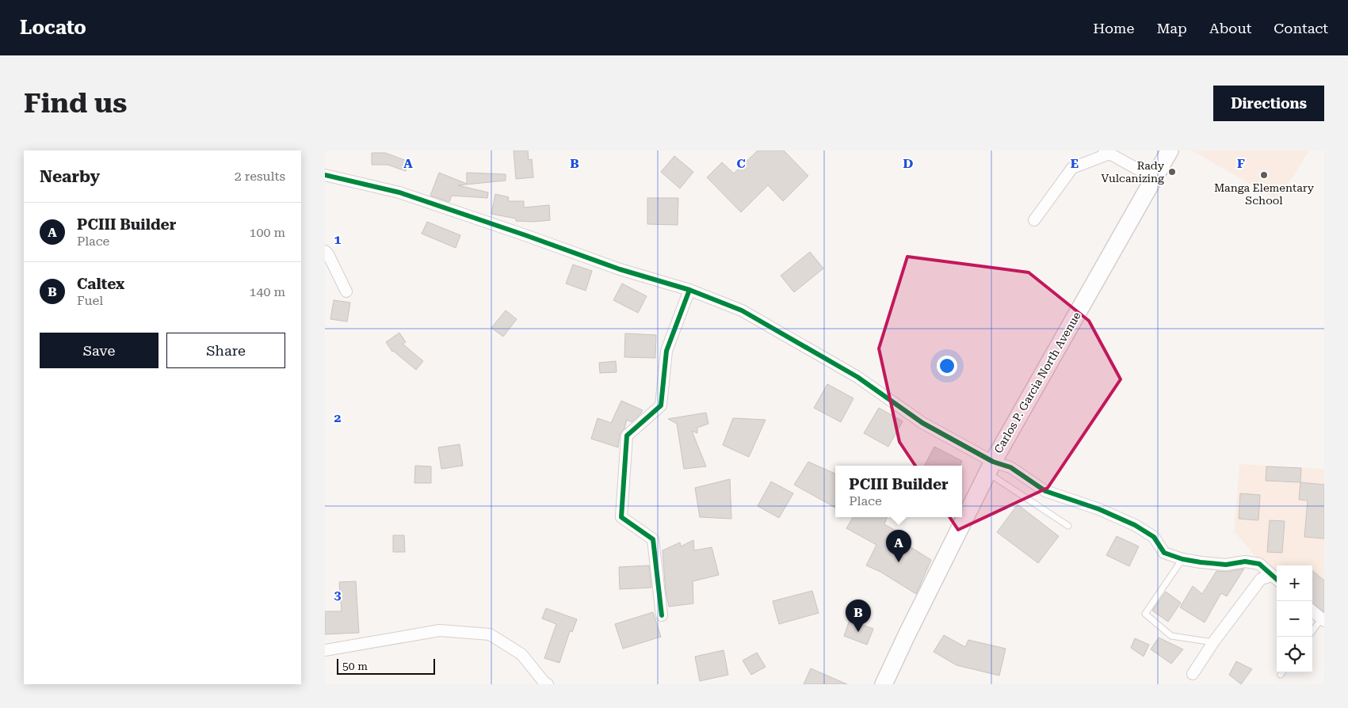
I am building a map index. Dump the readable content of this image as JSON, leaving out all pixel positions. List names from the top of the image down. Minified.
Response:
{"streets":{"main road":["Carlos P. Garcia North Avenue"]},"places":["Rady Vulcanizing","Manga Elementary School"],"scale_bar":"50 m","page":{"header":"Locato","nav":["Home","Map","About","Contact"],"buttons":["Directions",["Save","Share"]],"title":"Find us","heading":["Nearby","2 results"],"list":[{"mark":"A","name":"PCIII Builder","note":"Place","value":"100 m"},{"mark":"B","name":"Caltex","note":"Fuel","value":"140 m"}],"popup":["PCIII Builder","Place"],"pins":["A","B"],"map_buttons":["+","−"],"scale":"50 m"},"grid":{"columns":["A","B","C","D","E","F"],"rows":["1","2","3"]}}
